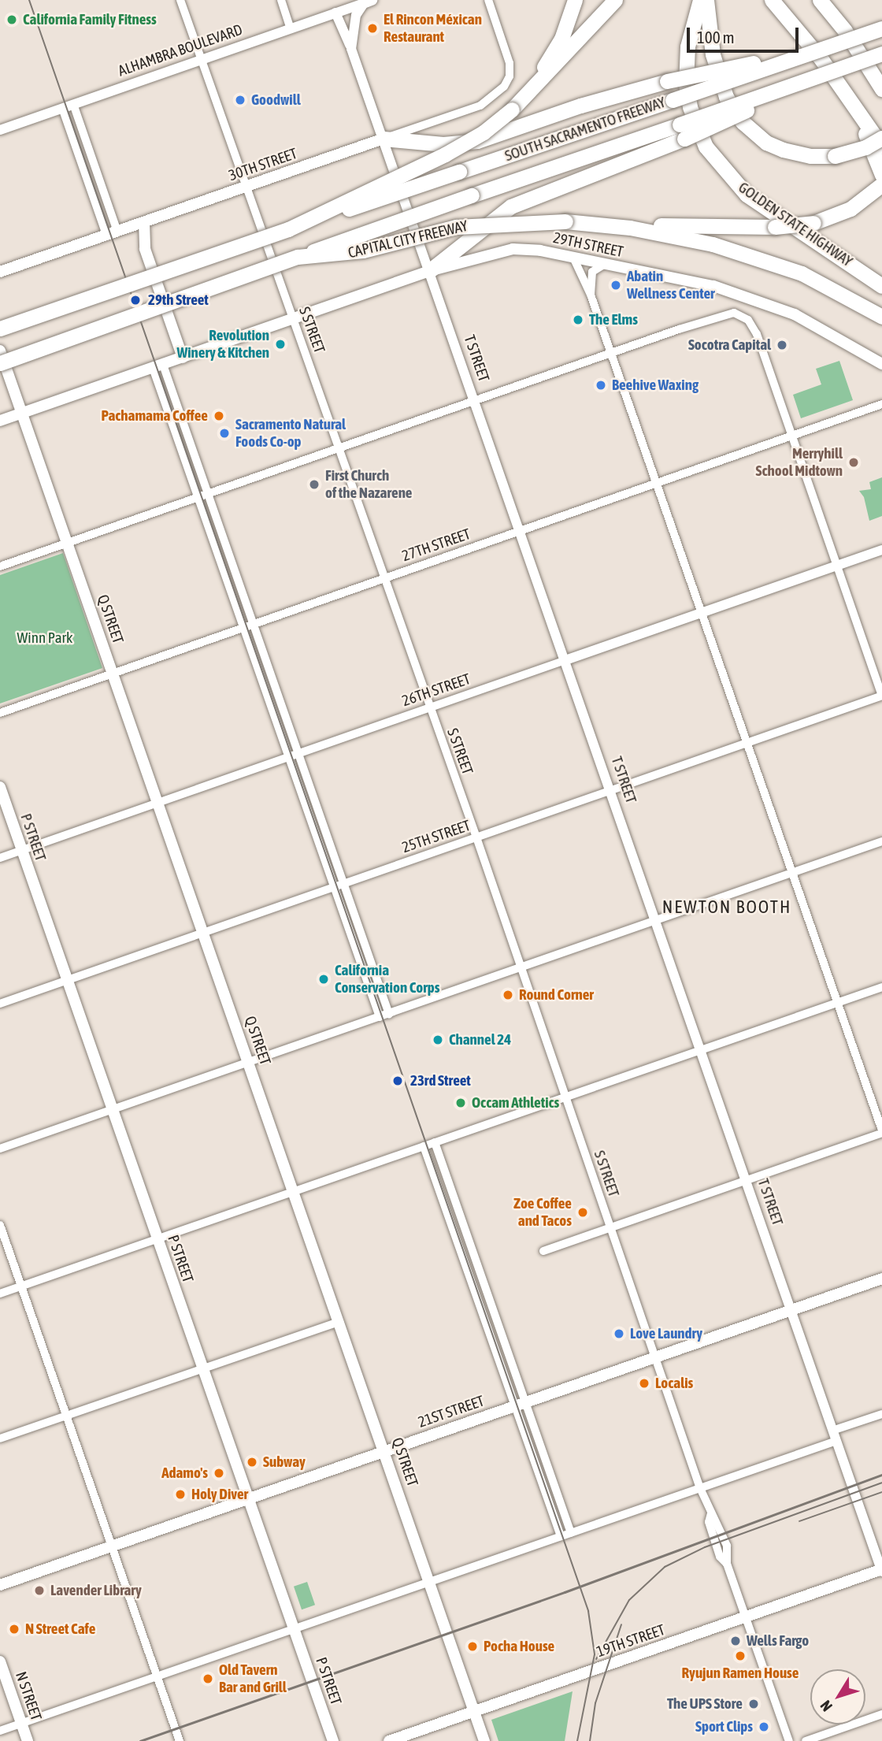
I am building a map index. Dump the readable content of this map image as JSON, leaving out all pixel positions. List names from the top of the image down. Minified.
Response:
{"streets":{"highway":["SOUTH SACRAMENTO FREEWAY","GOLDEN STATE HIGHWAY","CAPITAL CITY FREEWAY"],"main road":["30TH STREET","29TH STREET","Q STREET","P STREET","21ST STREET","19TH STREET","N STREET"],"street":["ALHAMBRA BOULEVARD","S STREET","T STREET","27TH STREET","26TH STREET","25TH STREET"]},"crossings":[["ALHAMBRA BOULEVARD","S STREET"],["ALHAMBRA BOULEVARD","T STREET"],["SOUTH SACRAMENTO FREEWAY","CAPITAL CITY FREEWAY"],["30TH STREET","S STREET"],["30TH STREET","T STREET"],["29TH STREET","S STREET"],["29TH STREET","T STREET"],["29TH STREET","Q STREET"],["S STREET","27TH STREET"],["S STREET","26TH STREET"],["S STREET","25TH STREET"],["S STREET","21ST STREET"],["S STREET","19TH STREET"],["T STREET","27TH STREET"],["T STREET","26TH STREET"],["T STREET","25TH STREET"],["T STREET","21ST STREET"],["T STREET","19TH STREET"],["27TH STREET","Q STREET"],["Q STREET","26TH STREET"],["Q STREET","25TH STREET"],["Q STREET","21ST STREET"],["Q STREET","19TH STREET"],["26TH STREET","P STREET"],["25TH STREET","P STREET"],["P STREET","21ST STREET"]],"districts":["NEWTON BOOTH"],"parks":["Winn Park"],"places":["California Family Fitness","El Rincon Méxican Restaurant","Goodwill","Abatin Wellness Center","29th Street","The Elms","Revolution Winery & Kitchen","Socotra Capital","Beehive Waxing","Pachamama Coffee","Sacramento Natural Foods Co-op","Merryhill School Midtown","First Church of the Nazarene","California Conservation Corps","Round Corner","Channel 24","23rd Street","Occam Athletics","Zoe Coffee and Tacos","Love Laundry","Localis","Subway","Adamo's","Holy Diver","Lavender Library","N Street Cafe","Wells Fargo","Pocha House","Ryujun Ramen House","Old Tavern Bar and Grill","The UPS Store","Sport Clips"],"scale_bar":"100 m","north":"bottom left"}
